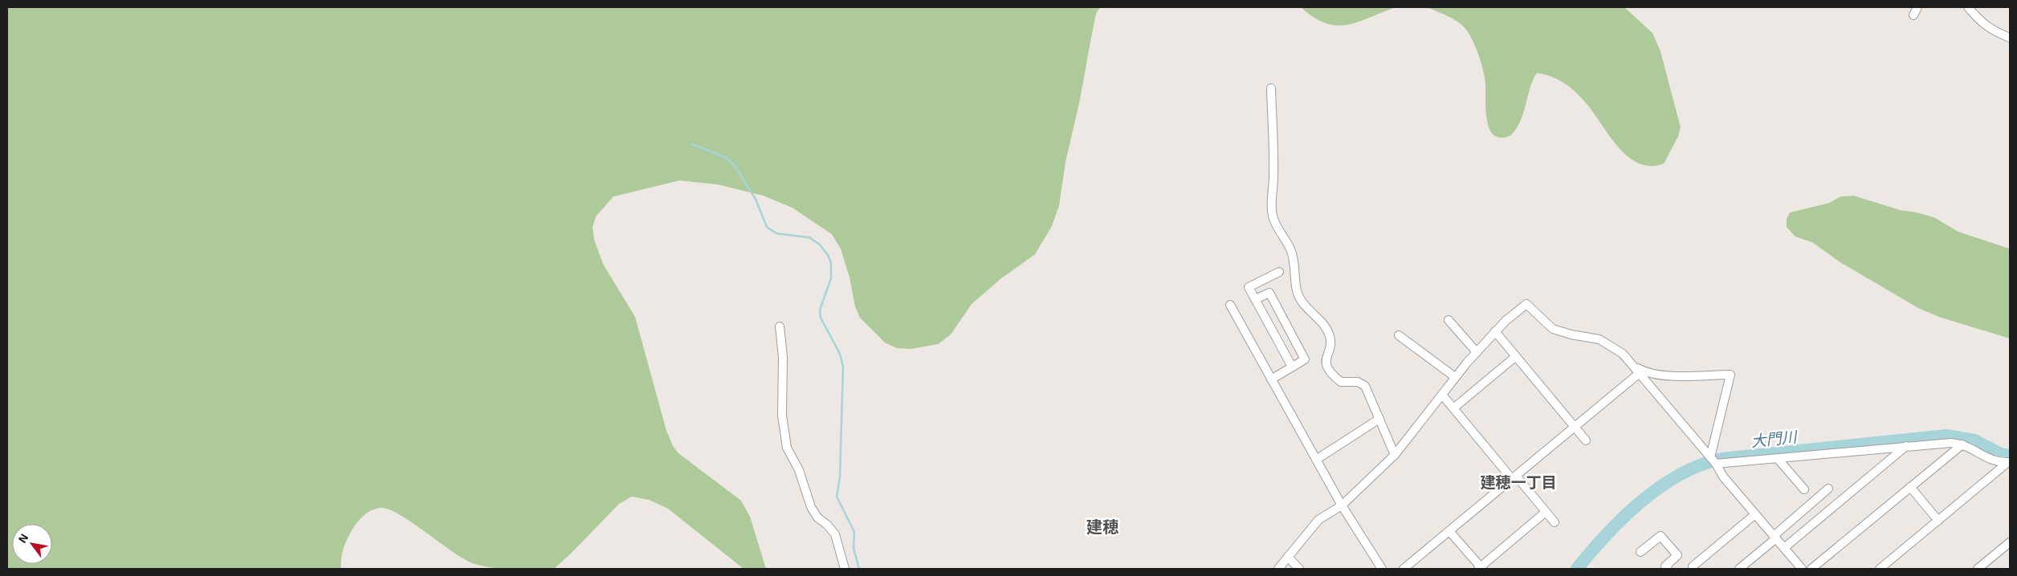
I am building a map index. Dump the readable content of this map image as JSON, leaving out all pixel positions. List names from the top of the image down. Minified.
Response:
{"districts":["建穂一丁目","建穂"],"water":["大門川"],"north":"top left"}
